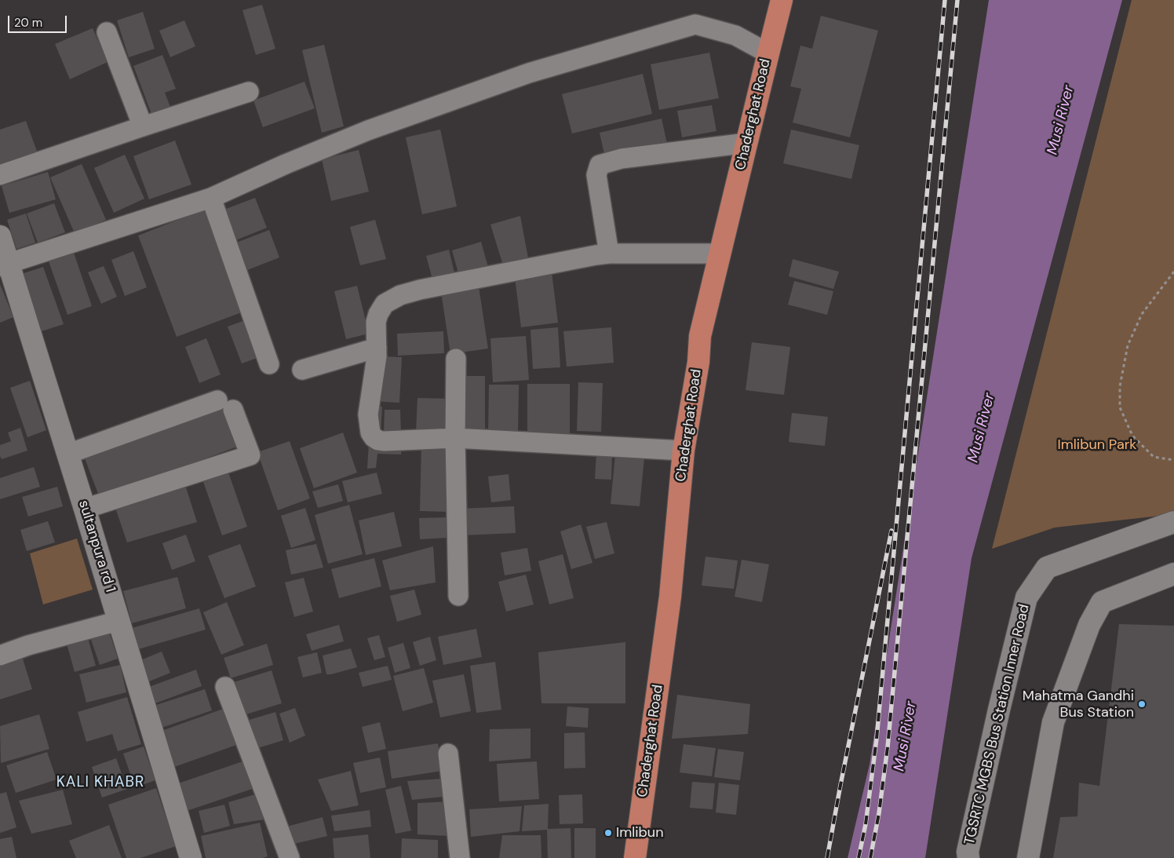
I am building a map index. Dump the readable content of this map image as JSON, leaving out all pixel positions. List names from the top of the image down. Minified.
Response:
{"streets":{"main road":["Chaderghat Road"],"street":["sultanpura rd 1","TGSRTC MGBS Bus Station Inner Road"]},"districts":["KALI KHABR"],"water":["Musi River"],"parks":["Imlibun Park"],"places":["Mahatma Gandhi Bus Station","Imlibun"],"scale_bar":"20 m"}
